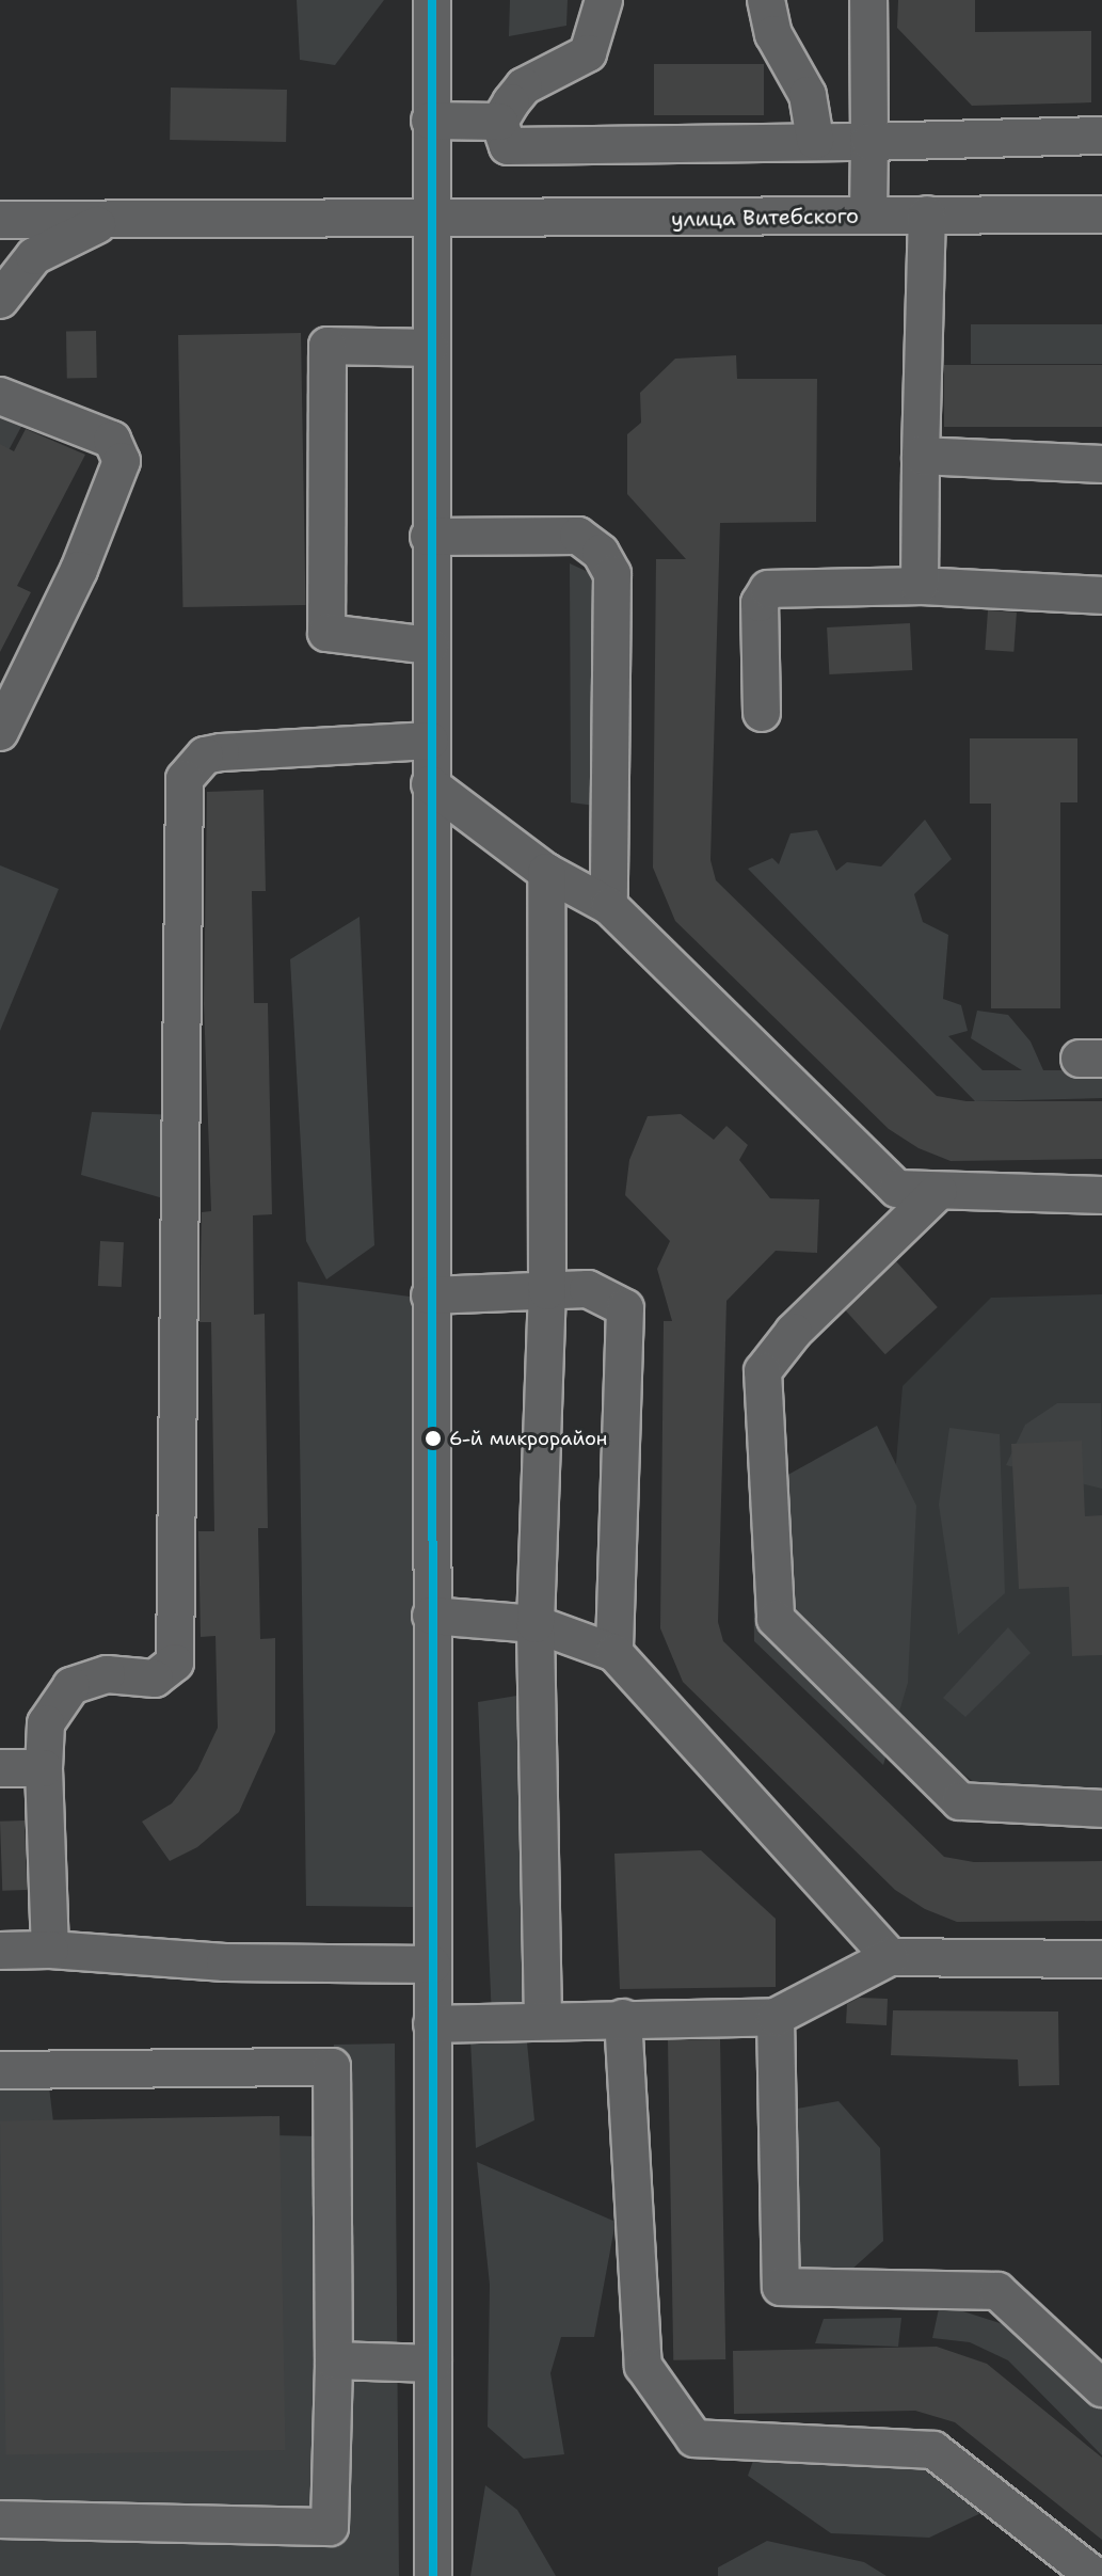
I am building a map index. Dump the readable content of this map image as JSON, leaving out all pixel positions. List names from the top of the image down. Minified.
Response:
{"streets":{"street":["улица Витебского"]},"places":["6-й микрорайон"]}
